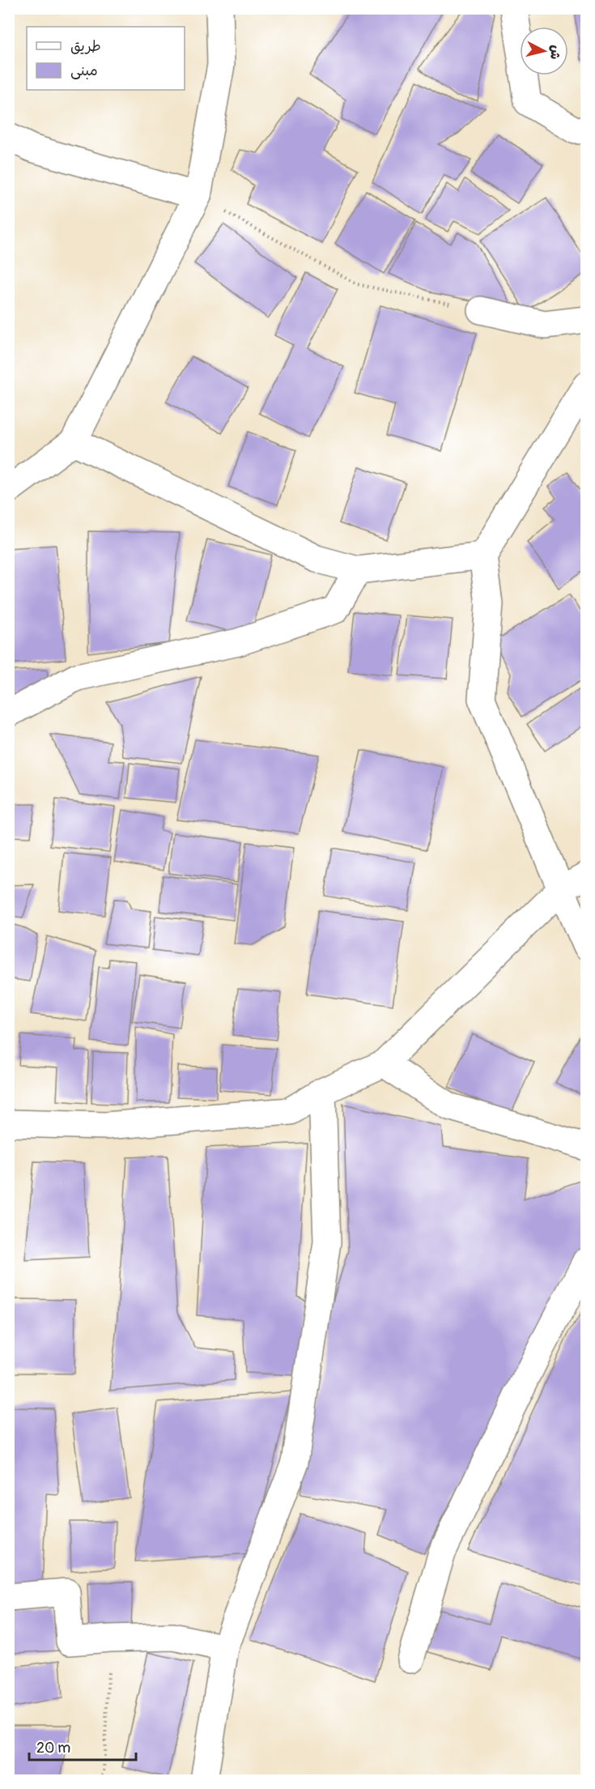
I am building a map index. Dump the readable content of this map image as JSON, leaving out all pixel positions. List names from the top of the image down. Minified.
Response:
{"legend":["طريق","مبنى"],"scale_bar":"20 m","north":"right"}
